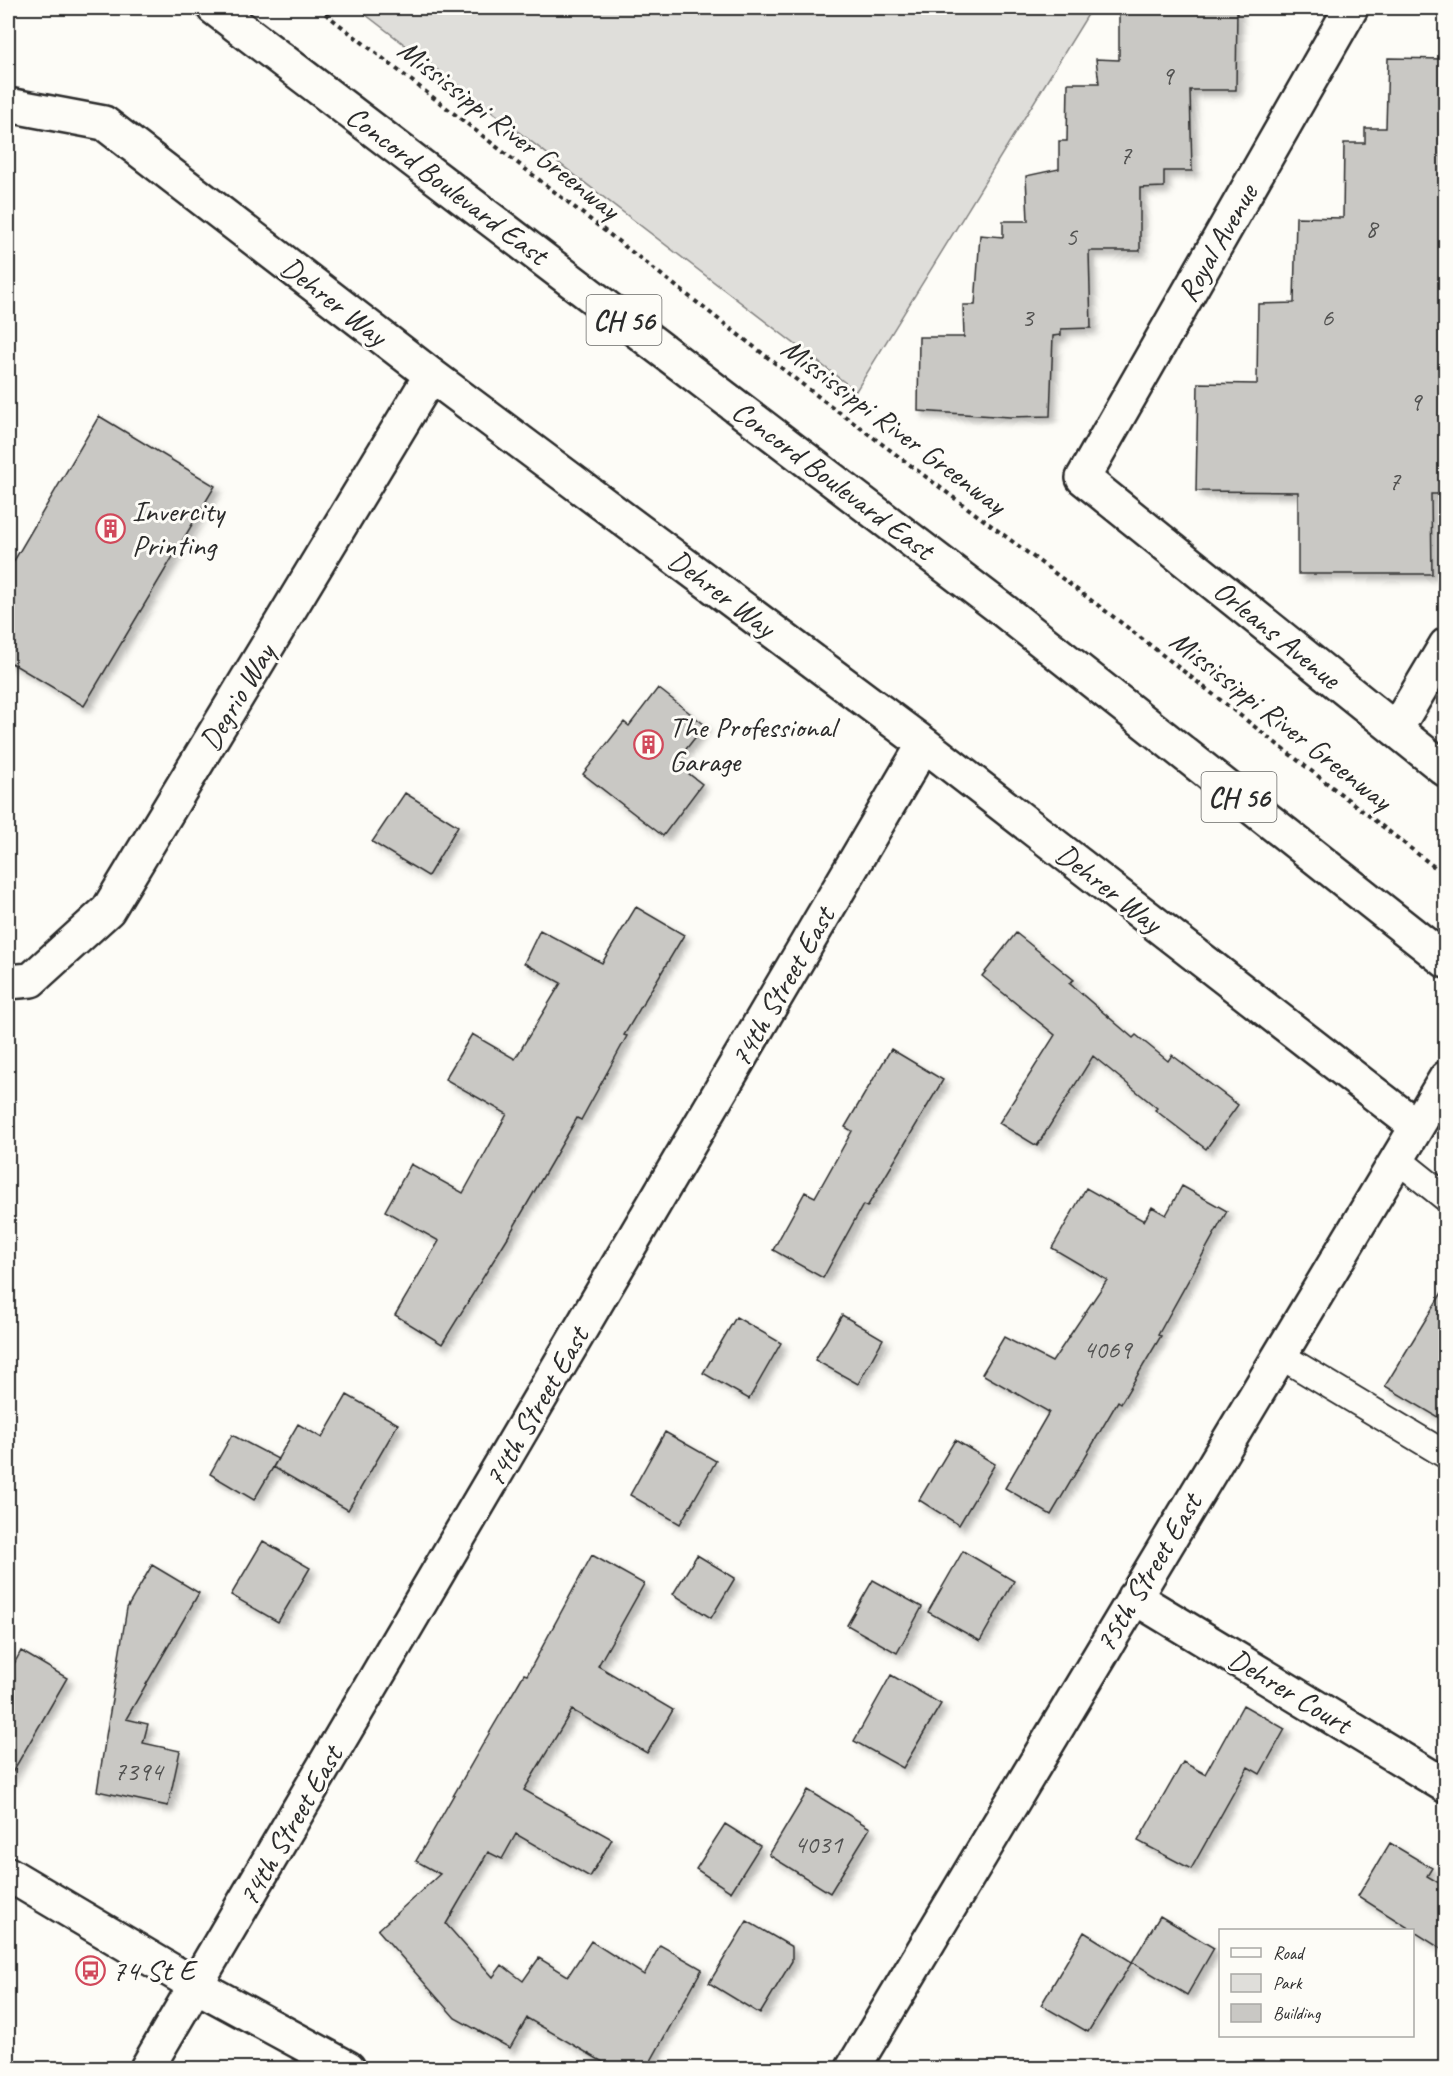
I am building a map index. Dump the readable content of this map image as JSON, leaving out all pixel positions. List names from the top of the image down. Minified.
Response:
{"streets":{"street":["Concord Boulevard East","Royal Avenue","Dehrer Way","CH 56","Orleans Avenue","Degrio Way","74th Street East","75th Street East","Dehrer Court"],"path":["Mississippi River Greenway"]},"crossings":[["Royal Avenue","Orleans Avenue"],["Dehrer Way","Degrio Way"],["Dehrer Way","74th Street East"],["Dehrer Way","75th Street East"],["75th Street East","Dehrer Court"]],"places":{"building":["Invercity Printing","The Professional Garage"],"bus stop":["74 St E"]},"house_numbers":["9","7","8","5","3","6","9","7","4069","7394","4031"],"legend":["Road","Park","Building"]}
